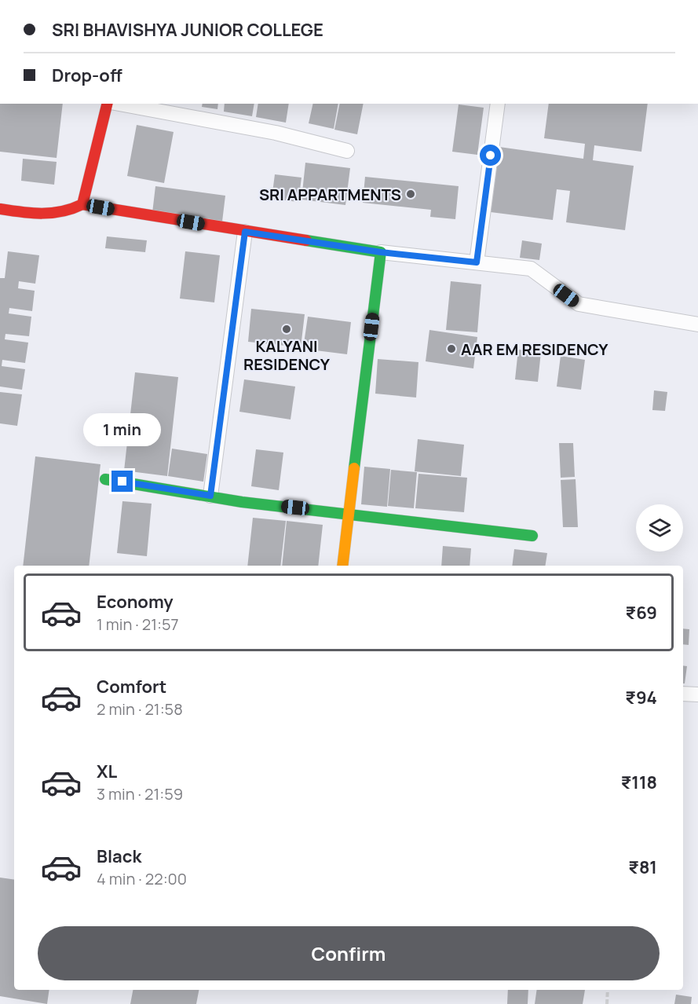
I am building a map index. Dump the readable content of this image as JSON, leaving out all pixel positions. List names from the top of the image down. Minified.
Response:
{"places":["SRI APPARTMENTS","KALYANI RESIDENCY","AAR EM RESIDENCY"],"page":{"banner":["SRI BHAVISHYA JUNIOR COLLEGE","Drop-off"],"bubble":"1 min","list":[{"name":"Economy","note":"1 min · 21:57","value":"₹69"},{"name":"Comfort","note":"2 min · 21:58","value":"₹94"},{"name":"XL","note":"3 min · 21:59","value":"₹118"},{"name":"Black","note":"4 min · 22:00","value":"₹81"}],"buttons":"Confirm"}}
